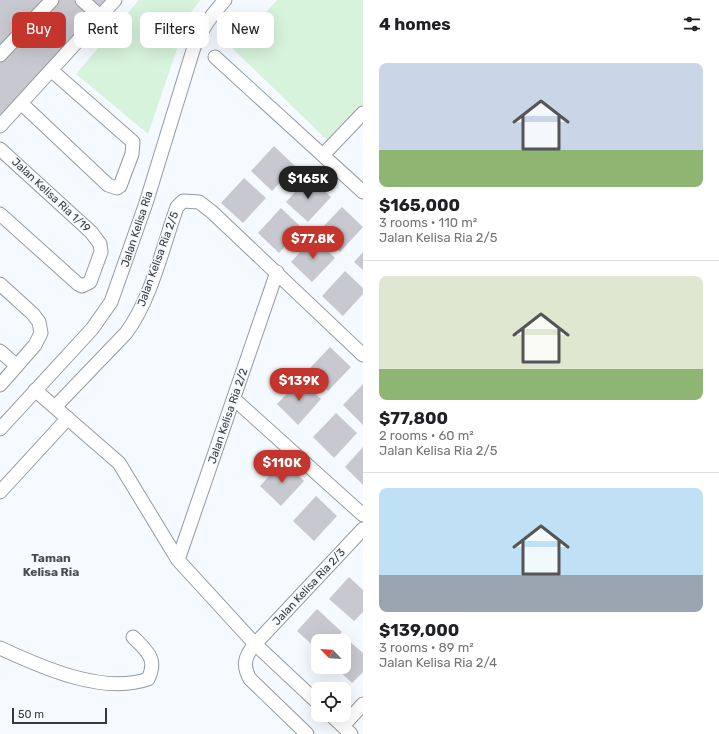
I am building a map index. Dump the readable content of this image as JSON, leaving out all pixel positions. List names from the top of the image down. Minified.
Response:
{"streets":{"street":["Jalan Kelisa Ria 1/19","Jalan Kelisa Ria","Jalan Kelisa Ria 2/5","Jalan Kelisa Ria 2/2","Jalan Kelisa Ria 2/3"]},"crossings":[["Jalan Kelisa Ria 2/5","Jalan Kelisa Ria 2/2"]],"districts":["Taman Kelisa Ria"],"scale_bar":"50 m","north":"top left","page":{"heading":"4 homes","chip":["Buy","Rent","Filters","New"],"list":[{"name":"$165,000","note":"3 rooms · 110 m² · Jalan Kelisa Ria 2/5"},{"name":"$77,800","note":"2 rooms · 60 m² · Jalan Kelisa Ria 2/5"},{"name":"$139,000","note":"3 rooms · 89 m² · Jalan Kelisa Ria 2/4"}],"price":["$165K","$77.8K","$139K","$110K"],"scale":"50 m"}}
